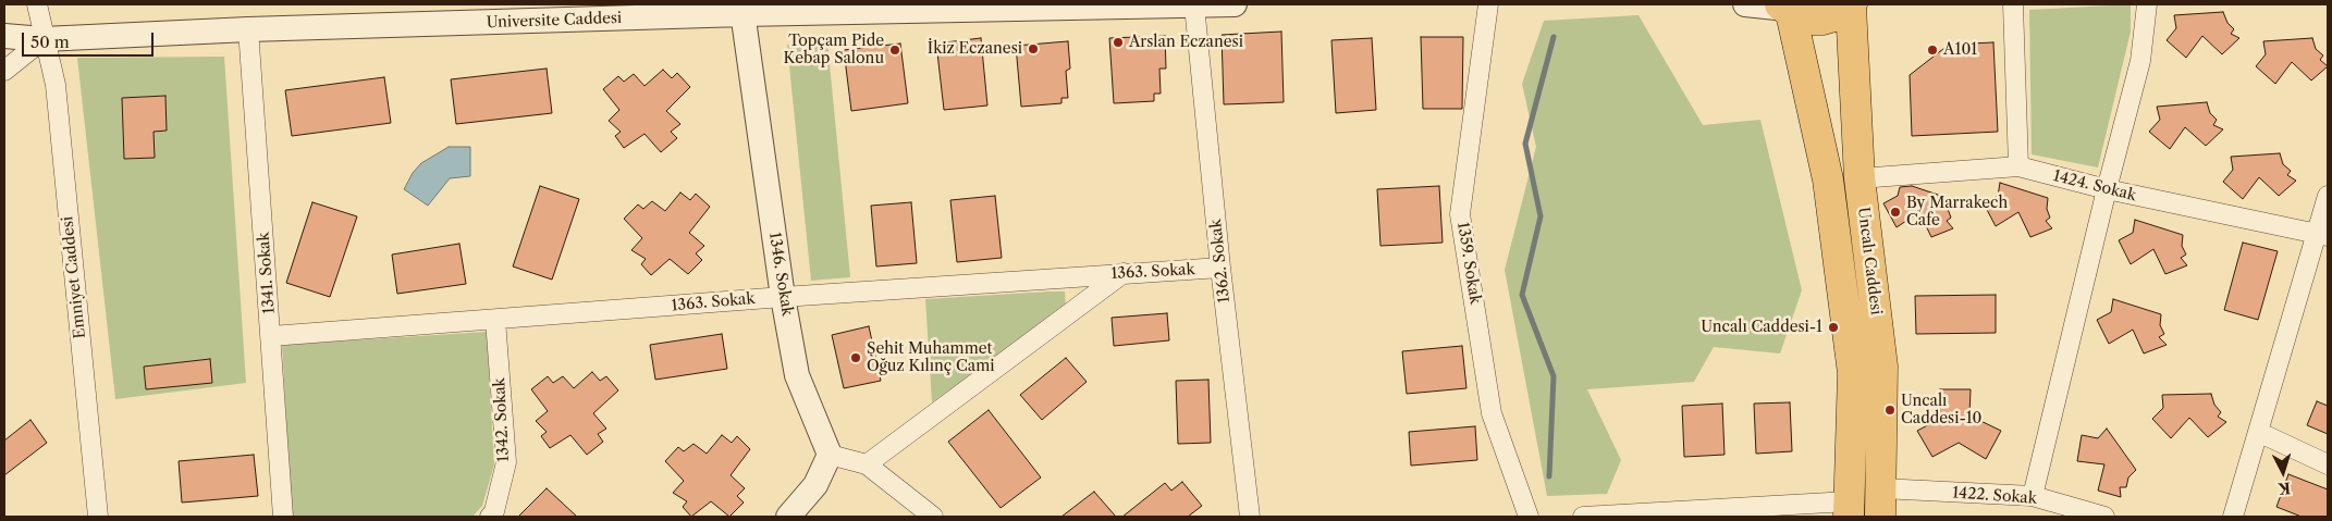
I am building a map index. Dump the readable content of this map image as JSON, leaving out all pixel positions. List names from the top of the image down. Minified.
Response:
{"streets":{"main road":["Uncalı Caddesi"],"street":["Universite Caddesi","1424. Sokak","1362. Sokak","1359. Sokak","1363. Sokak","1341. Sokak","1346. Sokak","Emniyet Caddesi","1342. Sokak","1422. Sokak"]},"crossings":[["Universite Caddesi","1362. Sokak"],["Universite Caddesi","1341. Sokak"],["Universite Caddesi","1346. Sokak"],["Universite Caddesi","Emniyet Caddesi"],["1424. Sokak","Uncalı Caddesi"],["1362. Sokak","1363. Sokak"],["Uncalı Caddesi","1422. Sokak"],["1363. Sokak","1341. Sokak"],["1363. Sokak","1346. Sokak"],["1363. Sokak","1342. Sokak"]],"places":["Arslan Eczanesi","İkiz Eczanesi","Topçam Pide Kebap Salonu","A101","By Marrakech Cafe","Uncalı Caddesi-1","Şehit Muhammet Oğuz Kılınç Cami","Uncalı Caddesi-10"],"scale_bar":"50 m","north":"bottom"}
